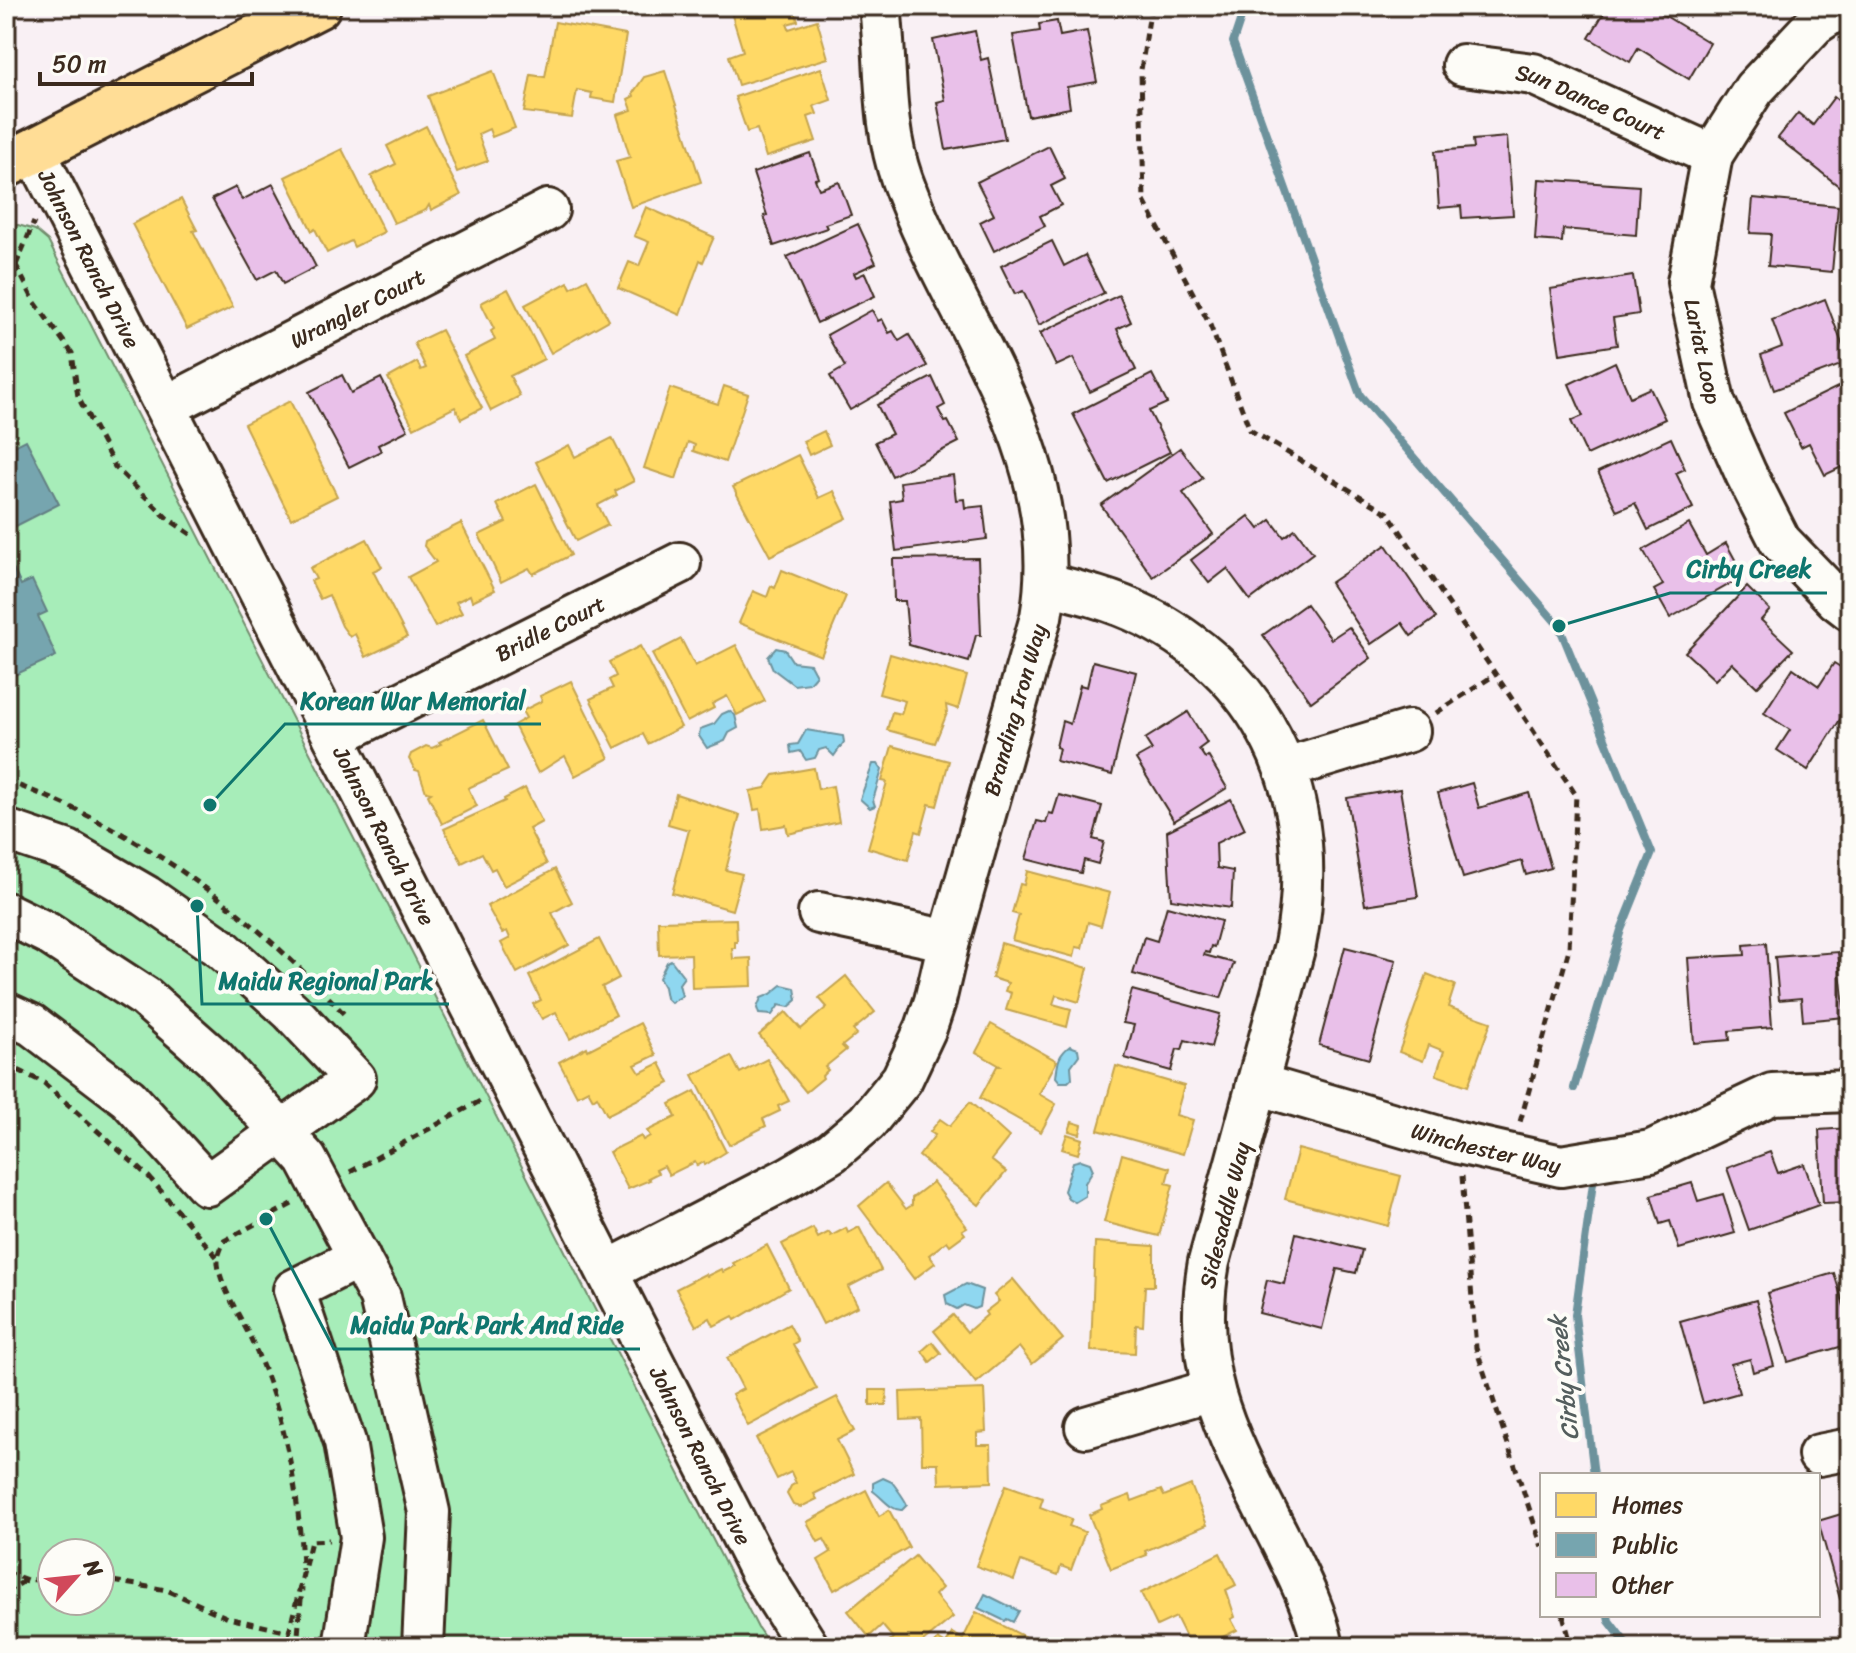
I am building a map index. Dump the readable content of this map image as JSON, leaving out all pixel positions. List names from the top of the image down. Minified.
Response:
{"streets":{"street":["Sun Dance Court","Johnson Ranch Drive","Wrangler Court","Lariat Loop","Bridle Court","Branding Iron Way","Winchester Way","Sidesaddle Way"]},"crossings":[["Sun Dance Court","Lariat Loop"],["Johnson Ranch Drive","Wrangler Court"],["Johnson Ranch Drive","Bridle Court"],["Johnson Ranch Drive","Branding Iron Way"],["Branding Iron Way","Sidesaddle Way"],["Winchester Way","Sidesaddle Way"]],"water":["Cirby Creek"],"places":["Cirby Creek","Korean War Memorial","Maidu Regional Park","Maidu Park Park And Ride"],"legend":["Homes","Public","Other"],"scale_bar":"50 m","north":"top right"}
